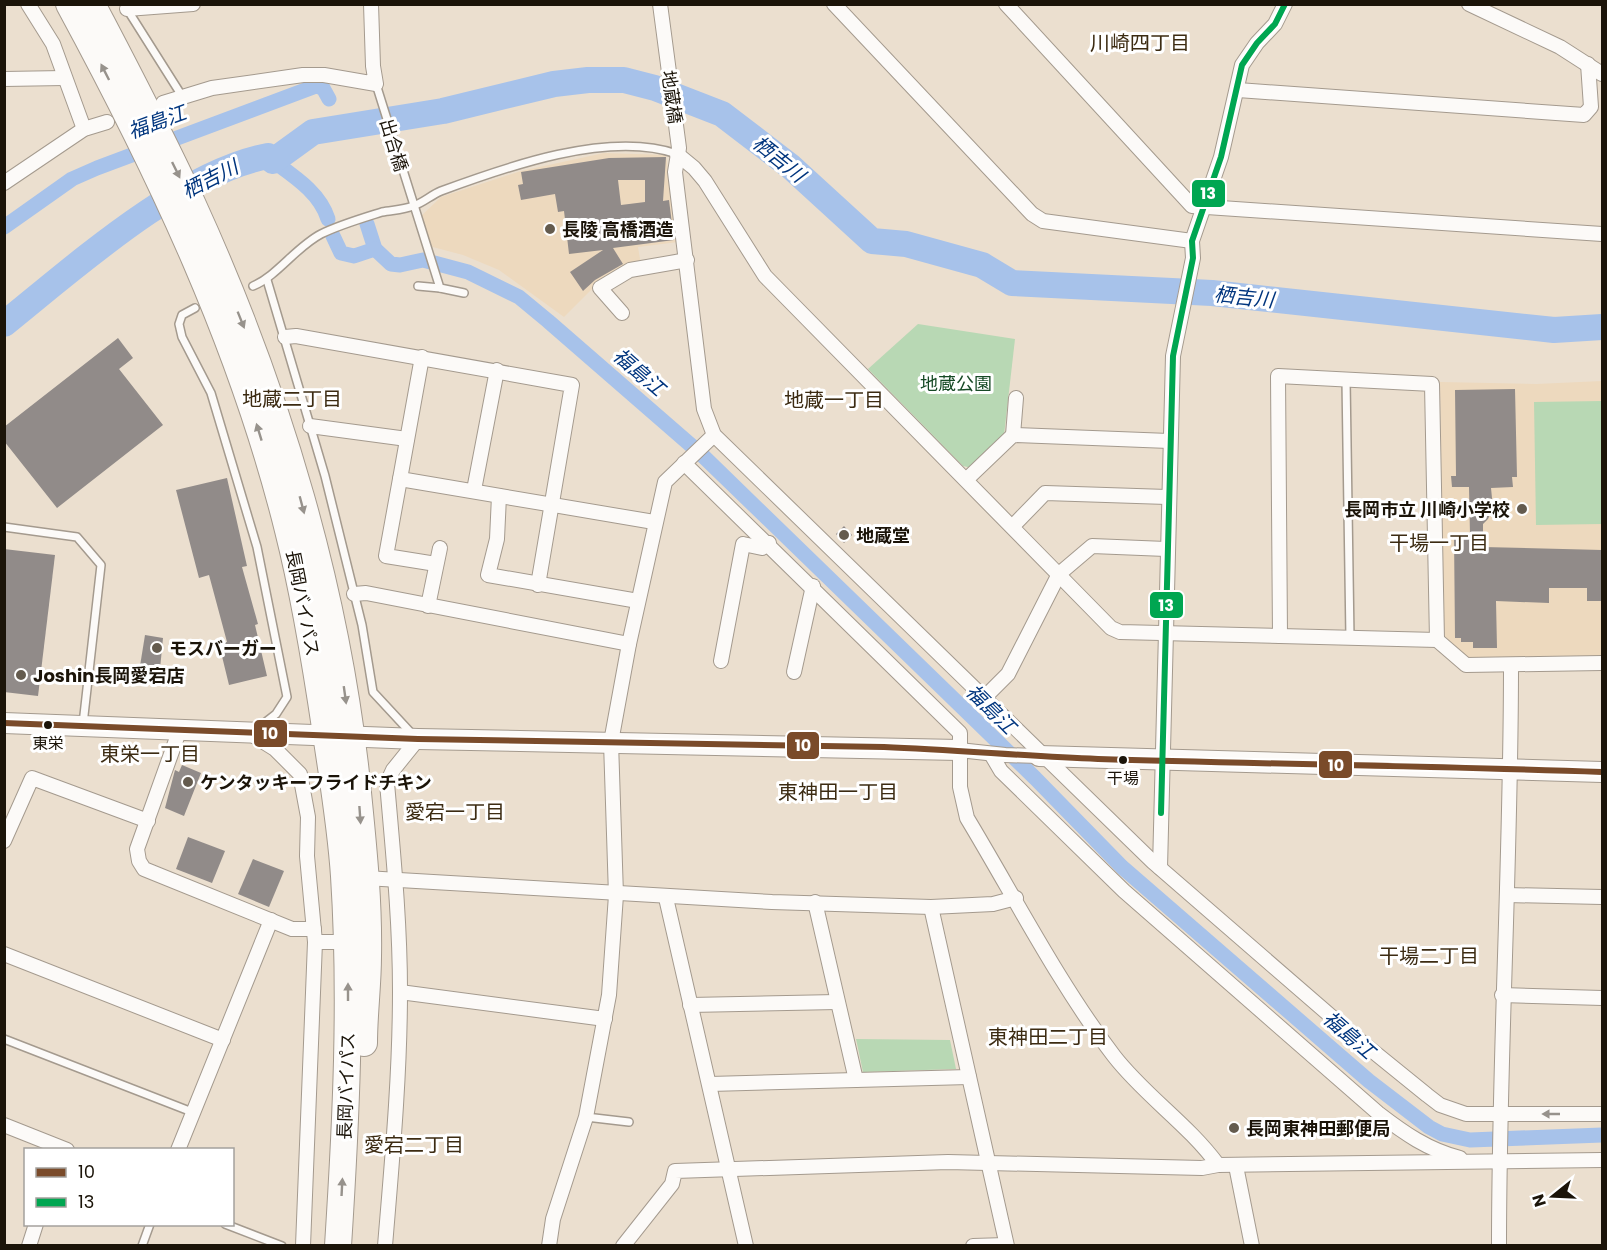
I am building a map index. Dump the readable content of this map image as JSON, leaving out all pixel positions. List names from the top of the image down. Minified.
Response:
{"streets":{"highway":["長岡バイパス"],"street":["地蔵橋"],"lane":["出合橋"]},"districts":["川崎四丁目","地蔵二丁目","地蔵一丁目","干場一丁目","東栄一丁目","東神田一丁目","愛宕一丁目","干場二丁目","東神田二丁目","愛宕二丁目"],"water":["福島江","栖吉川"],"parks":["地蔵公園"],"places":["長陵 高橋酒造","長岡市立 川崎小学校","地蔵堂","モスバーガー","Joshin長岡愛宕店","東栄","干場","ケンタッキーフライドチキン","長岡東神田郵便局"],"lines":["transit line 13","transit line 10"],"legend":["10","13"],"north":"left"}
